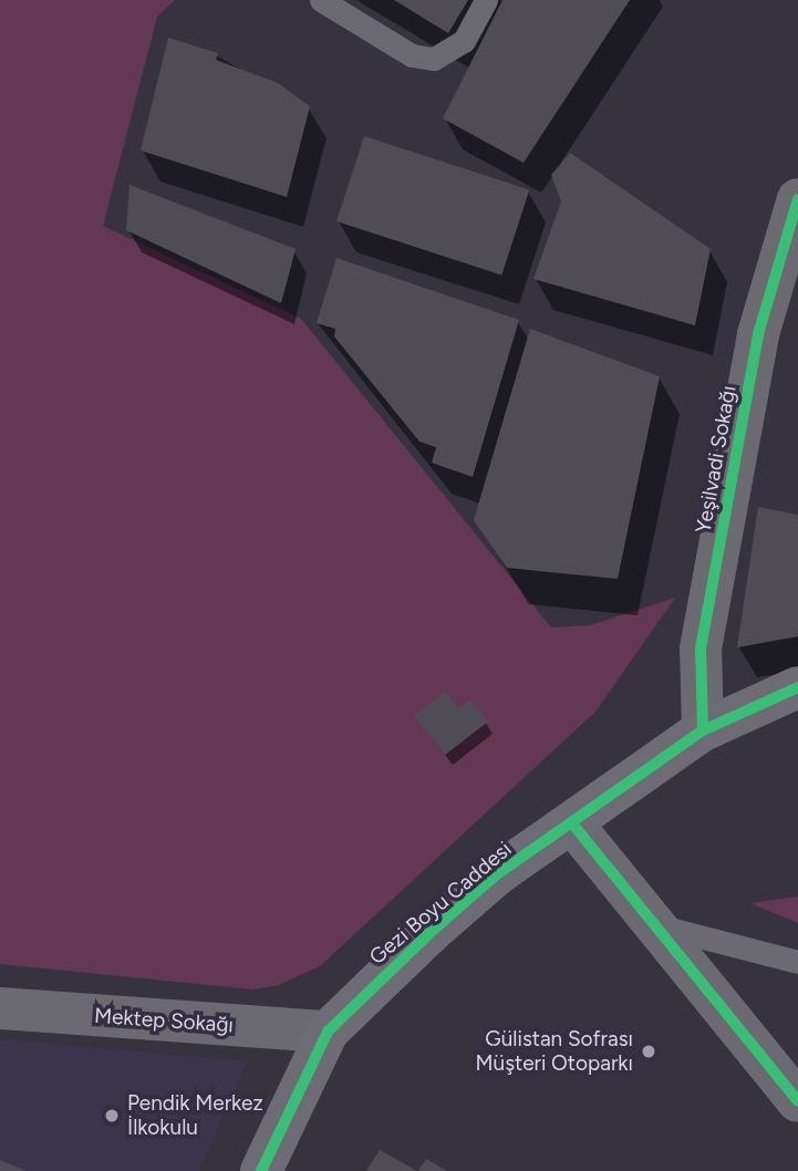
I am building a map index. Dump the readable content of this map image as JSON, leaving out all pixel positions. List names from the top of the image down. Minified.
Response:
{"streets":{"street":["Yeşilvadi Sokağı","Gezi Boyu Caddesi","Mektep Sokağı"]},"crossings":[["Yeşilvadi Sokağı","Gezi Boyu Caddesi"],["Gezi Boyu Caddesi","Mektep Sokağı"]],"places":["Gülistan Sofrası Müşteri Otoparkı","Pendik Merkez İlkokulu"]}
